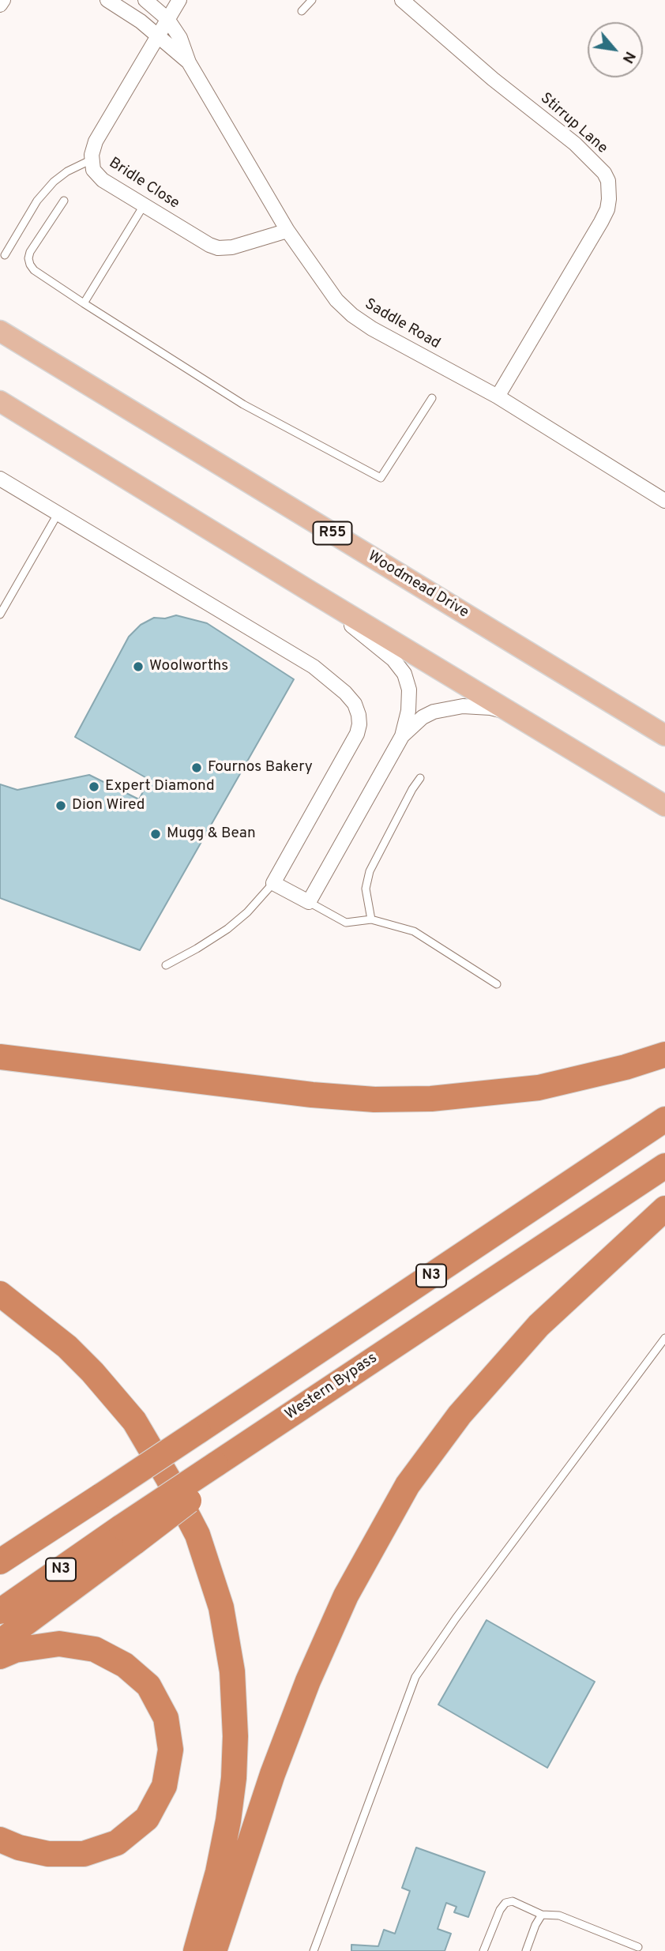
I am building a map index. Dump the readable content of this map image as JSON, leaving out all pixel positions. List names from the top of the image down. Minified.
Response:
{"streets":{"highway":["N3","Western Bypass"],"main road":["R55","Woodmead Drive"],"street":["Stirrup Lane","Bridle Close","Saddle Road"]},"crossings":[["Stirrup Lane","Saddle Road"],["Bridle Close","Saddle Road"]],"places":["Woolworths","Fournos Bakery","Expert Diamond","Dion Wired","Mugg & Bean"],"north":"bottom right"}
